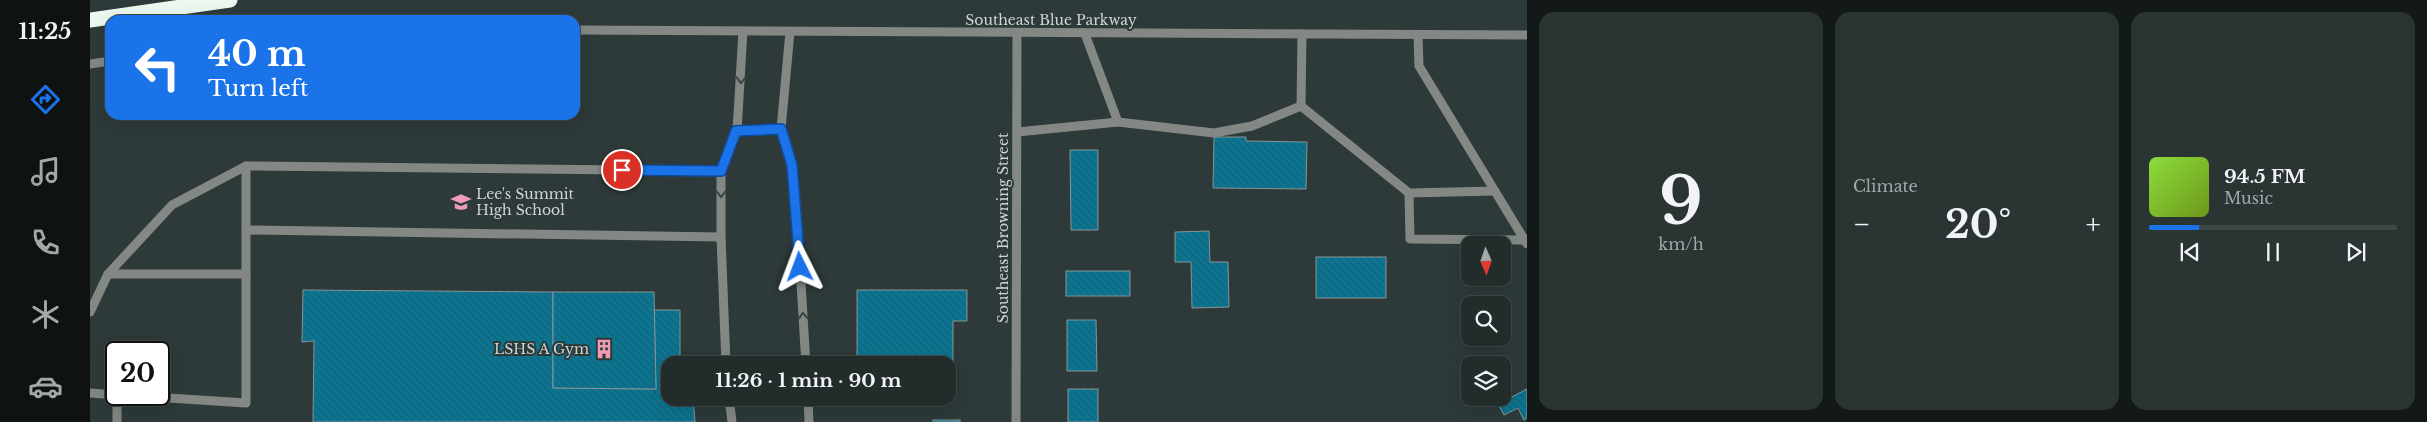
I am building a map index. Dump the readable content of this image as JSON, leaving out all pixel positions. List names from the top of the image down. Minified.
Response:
{"streets":{"street":["Southeast Blue Parkway","Southeast Browning Street"]},"crossings":[["Southeast Blue Parkway","Southeast Browning Street"]],"places":{"school or university":["Lee's Summit High School"],"building":["LSHS A Gym"]},"north":"bottom","page":{"tabs":"11:25","tile":[["9","km/h"],"Climate"],"turn":["40 m","Turn left"],"song":["94.5 FM","Music"],"heat":["−","20°","+"],"limit":"20","trip":"11:26 · 1 min · 90 m"}}
